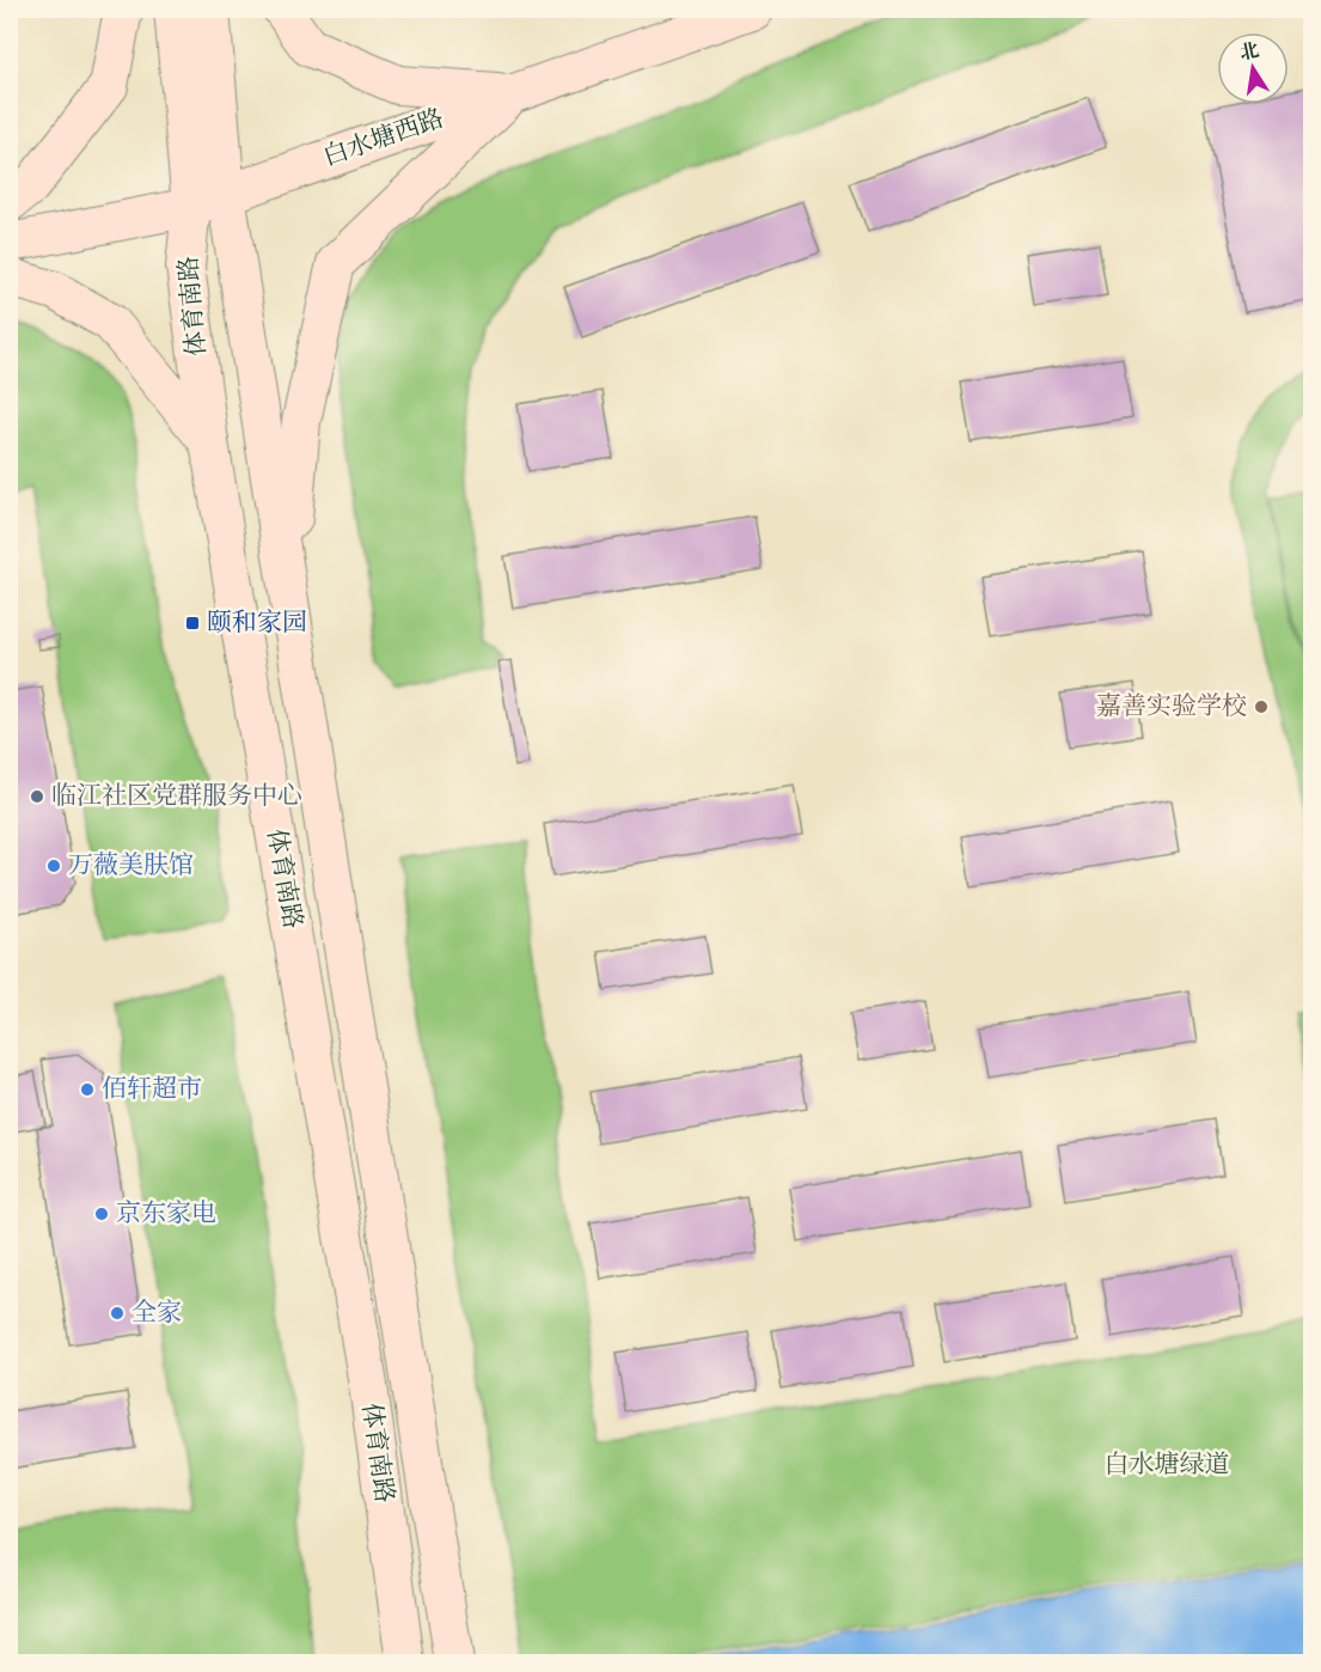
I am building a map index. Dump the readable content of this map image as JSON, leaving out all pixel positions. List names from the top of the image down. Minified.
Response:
{"streets":{"main road":["白水塘西路","体育南路"]},"crossings":[["白水塘西路","体育南路"]],"parks":["白水塘绿道"],"places":{"transit":["颐和家园"],"other":["嘉善实验学校","临江社区党群服务中心","万薇美肤馆","佰轩超市","京东家电","全家"]},"north":"top"}
